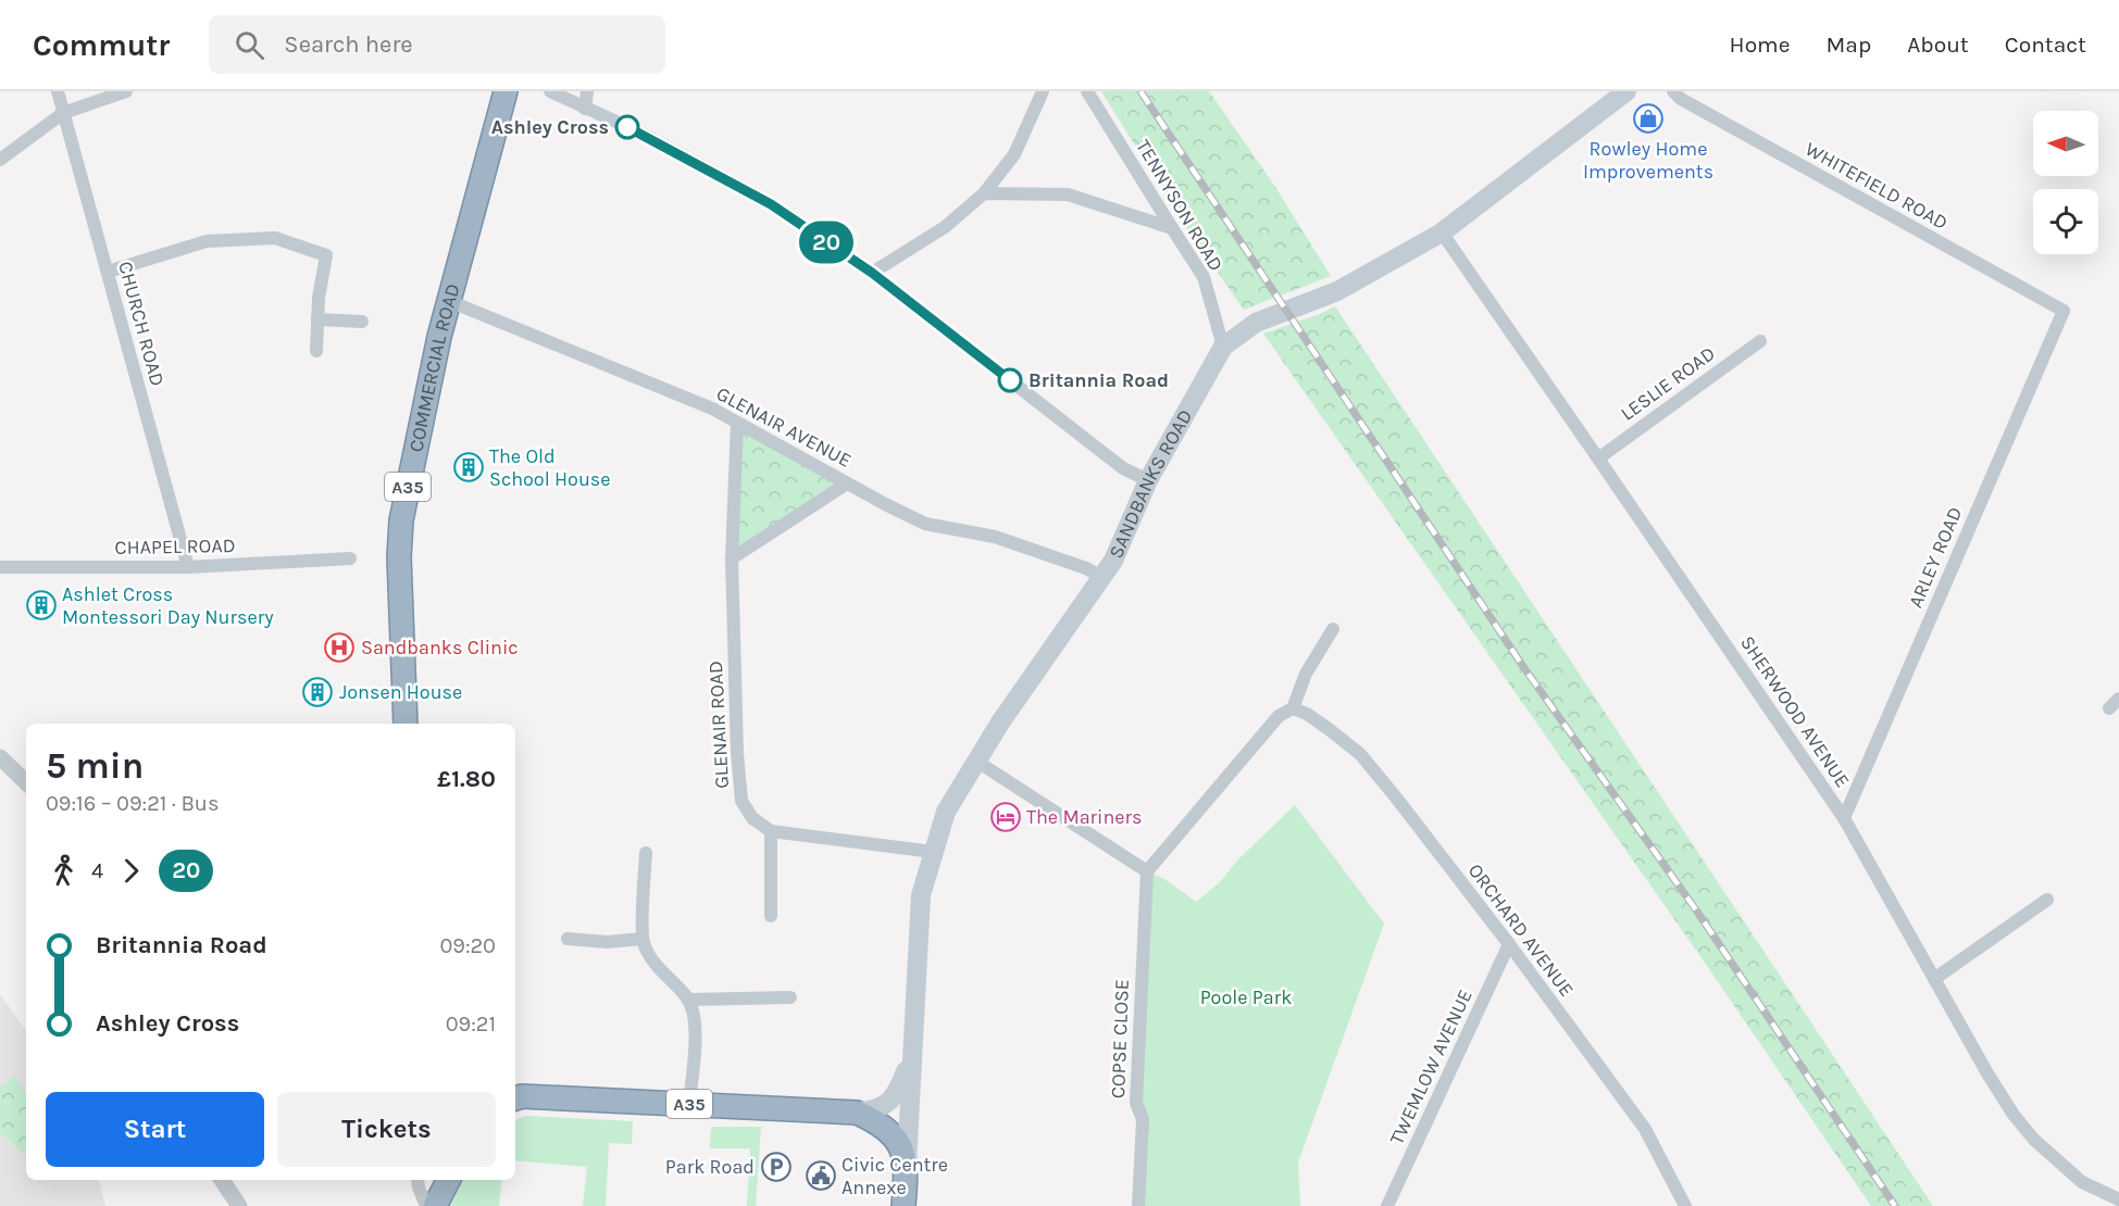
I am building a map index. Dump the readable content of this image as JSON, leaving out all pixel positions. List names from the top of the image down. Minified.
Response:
{"streets":{"highway":["COMMERCIAL ROAD","SANDBANKS ROAD","A35"],"street":["WHITEFIELD ROAD","TENNYSON ROAD","CHURCH ROAD","LESLIE ROAD","GLENAIR AVENUE","CHAPEL ROAD","ARLEY ROAD","SHERWOOD AVENUE","GLENAIR ROAD","ORCHARD AVENUE","COPSE CLOSE","TWEMLOW AVENUE"]},"crossings":[["WHITEFIELD ROAD","ARLEY ROAD"],["TENNYSON ROAD","SANDBANKS ROAD"],["CHURCH ROAD","CHAPEL ROAD"],["COMMERCIAL ROAD","GLENAIR AVENUE"],["LESLIE ROAD","SHERWOOD AVENUE"],["GLENAIR AVENUE","SANDBANKS ROAD"],["GLENAIR AVENUE","GLENAIR ROAD"],["SANDBANKS ROAD","A35"],["SANDBANKS ROAD","SHERWOOD AVENUE"],["ARLEY ROAD","SHERWOOD AVENUE"],["ORCHARD AVENUE","TWEMLOW AVENUE"]],"parks":["Poole Park"],"places":{"shop":["Rowley Home Improvements"],"other":["Ashley Cross","Britannia Road"],"building":["The Old School House","Ashlet Cross Montessori Day Nursery","Jonsen House"],"hospital":["Sandbanks Clinic"],"hotel":["The Mariners"],"parking":["Park Road"],"public building":["Civic Centre Annexe"]},"lines":["bus line 20"],"north":"left","page":{"header":"Commutr","search":"Search here","nav":["Home","Map","About","Contact"],"on_map":"20","heading":["5 min","09:16 – 09:21 · Bus","£1.80"],"legs":["4","20"],"list":[{"name":"Britannia Road","value":"09:20"},{"name":"Ashley Cross","value":"09:21"}],"buttons":["Start","Tickets"]}}
